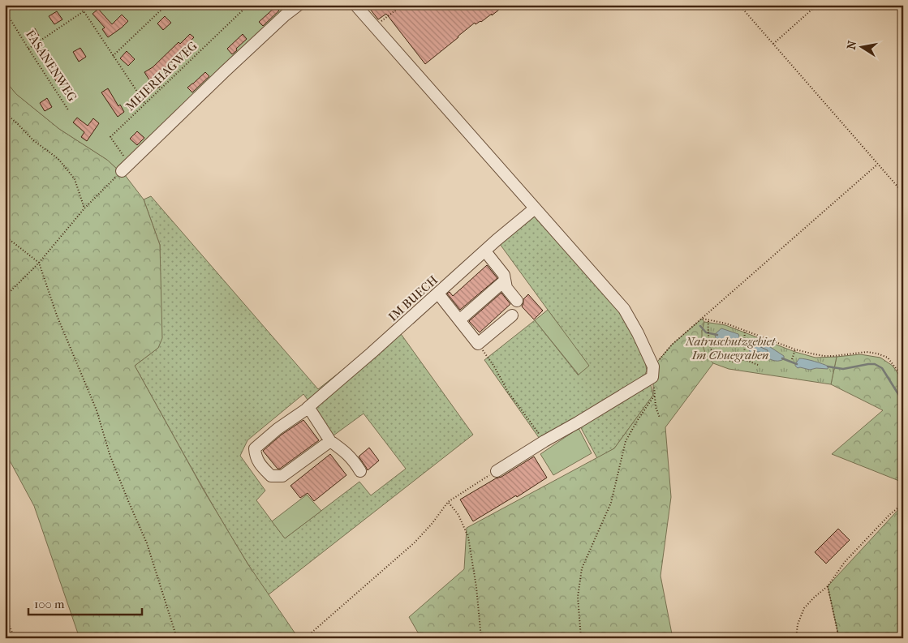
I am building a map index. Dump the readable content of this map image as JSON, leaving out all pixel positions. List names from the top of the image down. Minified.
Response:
{"streets":{"lane":["IM BUECH"],"path":["FASANENWEG","MEIERHAGWEG"]},"parks":["Natruschutzgebiet Im Chuegraben"],"scale_bar":"100 m","north":"left"}
